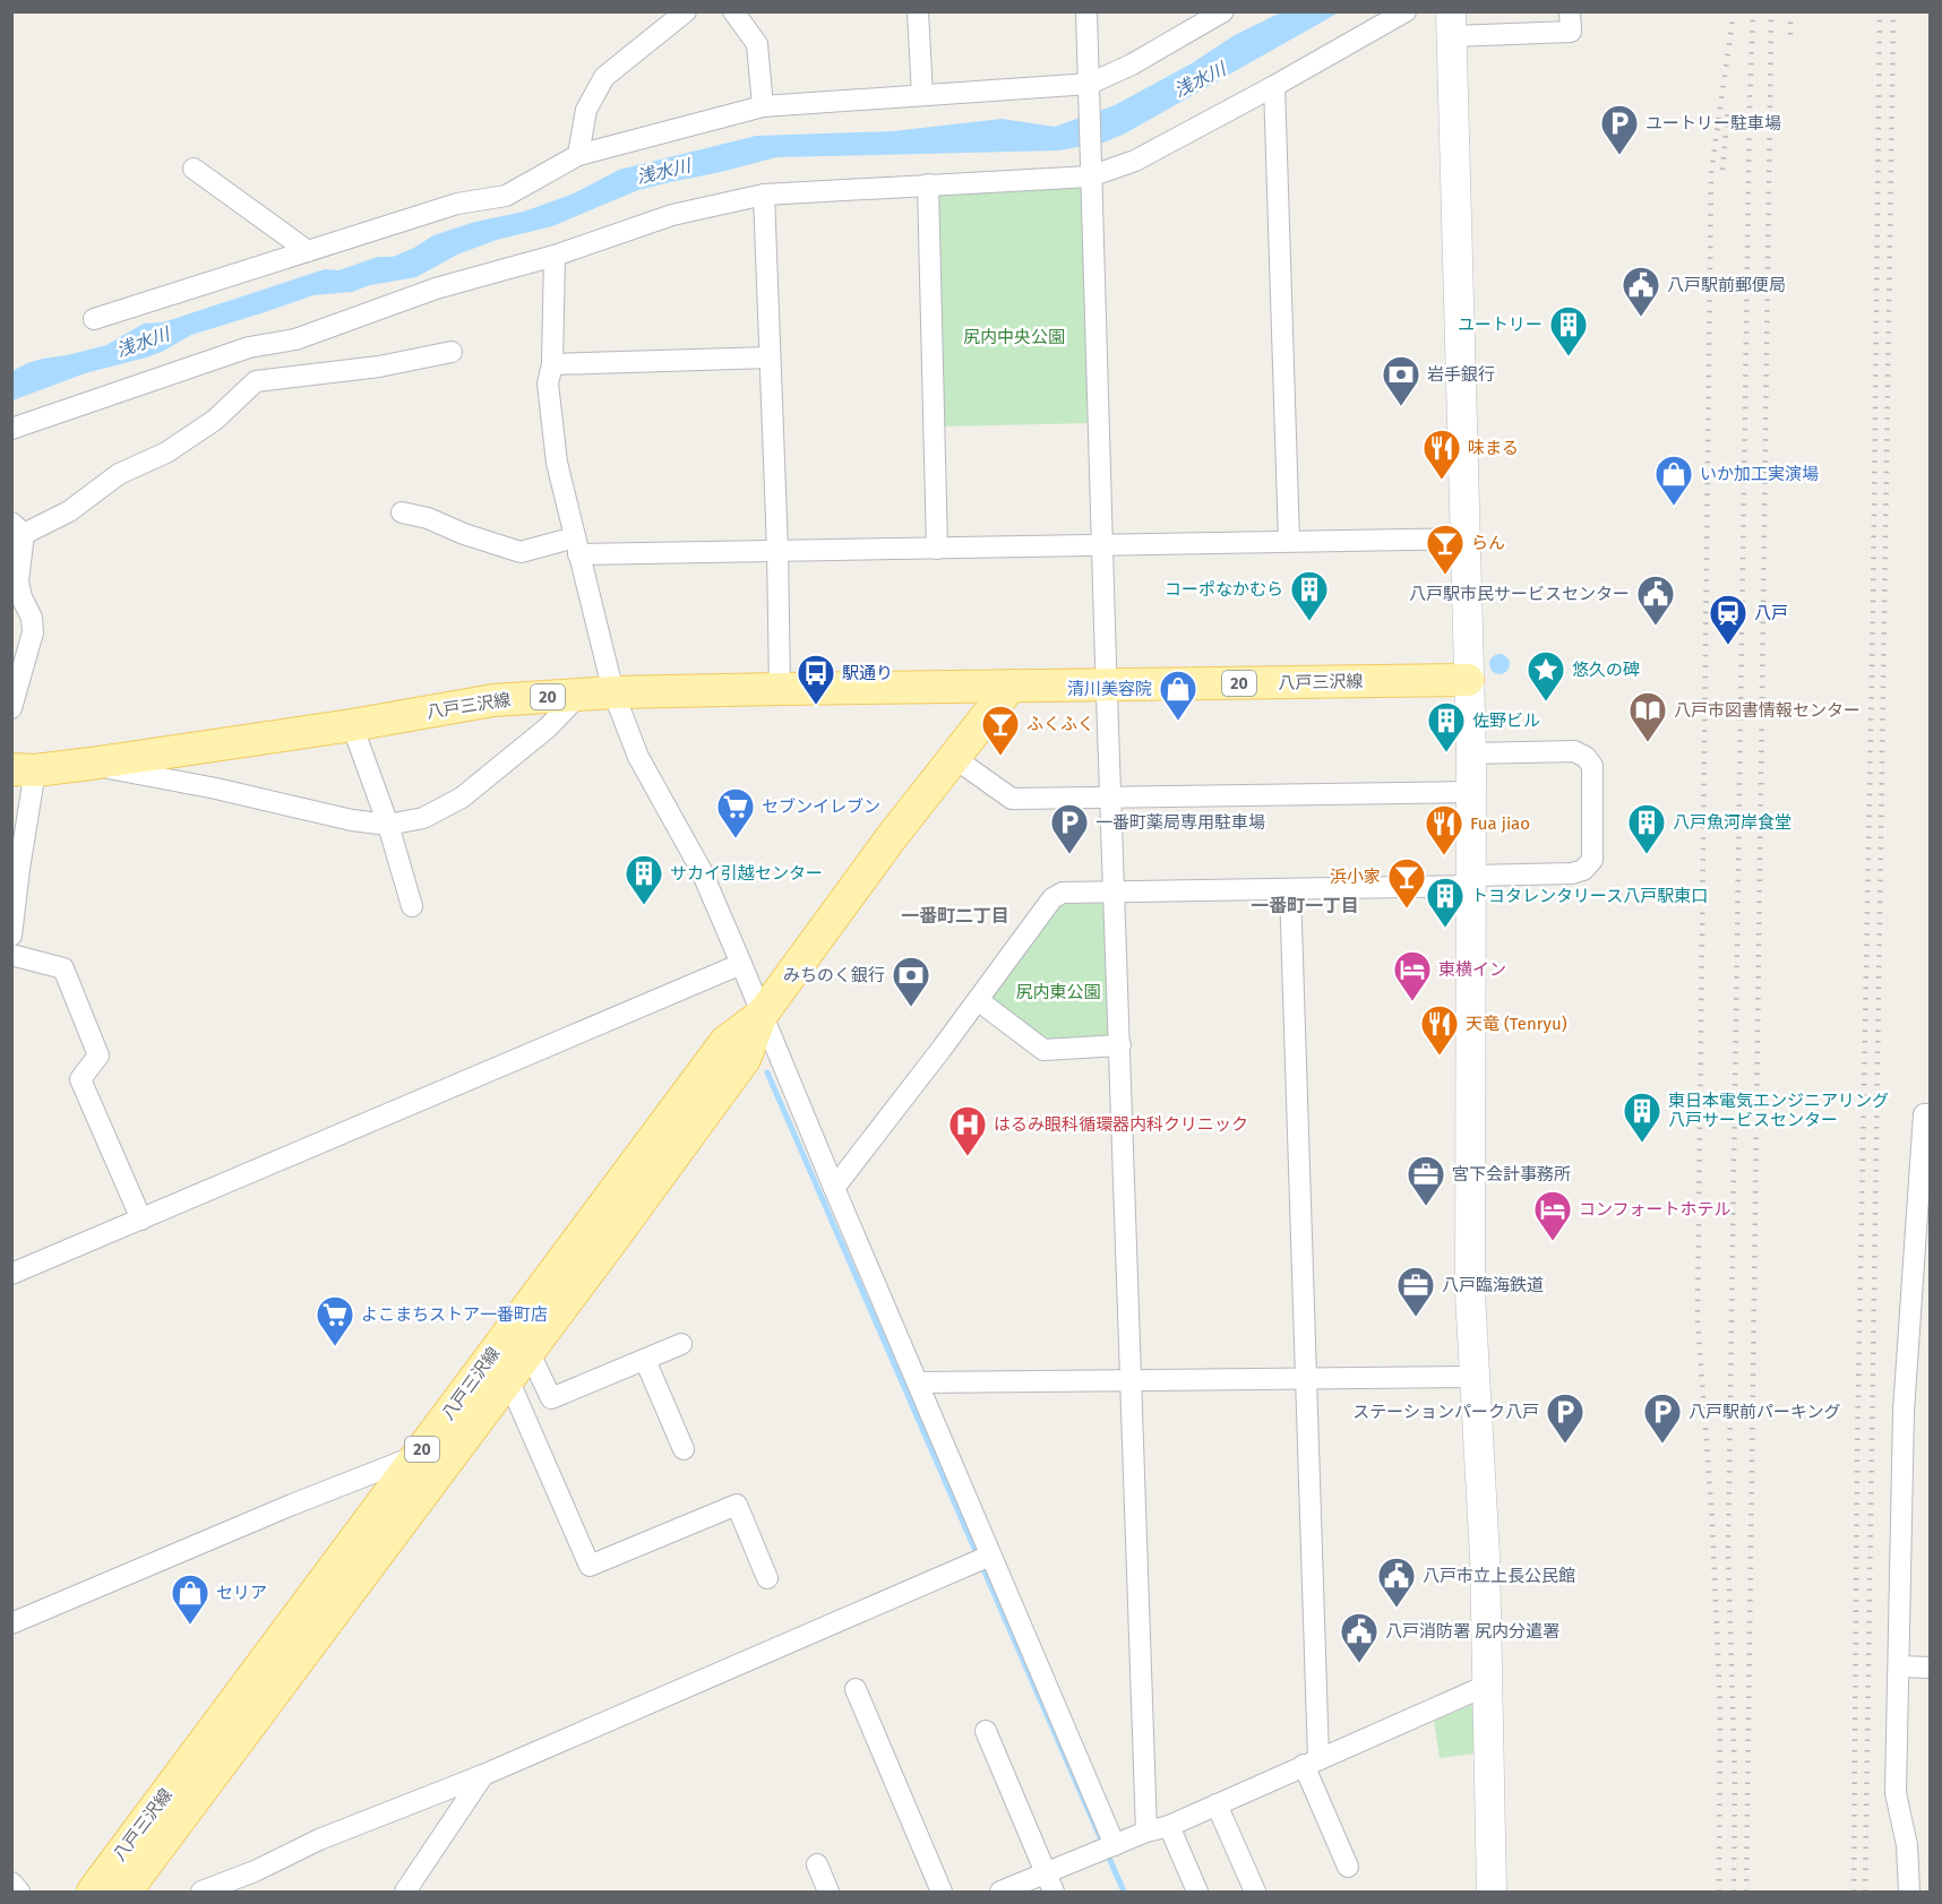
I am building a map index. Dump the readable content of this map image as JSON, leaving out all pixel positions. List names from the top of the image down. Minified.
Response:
{"streets":{"main road":["八戸三沢線","20"]},"districts":["一番町一丁目","一番町二丁目"],"water":["浅水川"],"parks":["尻内中央公園","尻内東公園"],"places":{"parking":["ユートリー駐車場","一番町薬局専用駐車場","ステーションパーク八戸","八戸駅前パーキング"],"public building":["八戸駅前郵便局","八戸駅市民サービスセンター","八戸市立上長公民館","八戸消防署 尻内分遣署"],"building":["ユートリー","コーポなかむら","佐野ビル","八戸魚河岸食堂","サカイ引越センター","トヨタレンタリース八戸駅東口","東日本電気エンジニアリング 八戸サービスセンター"],"bank":["岩手銀行","みちのく銀行"],"restaurant":["味まる","Fua jiao","天竜 (Tenryu)"],"shop":["いか加工実演場","清川美容院","セリア"],"bar":["らん","ふくふく","浜小家"],"station":["八戸"],"place":["悠久の碑"],"bus stop":["駅通り"],"library":["八戸市図書情報センター"],"supermarket":["セブンイレブン","よこまちストア一番町店"],"hotel":["東横イン","コンフォートホテル"],"hospital":["はるみ眼科循環器内科クリニック"],"office":["宮下会計事務所","八戸臨海鉄道"]}}
